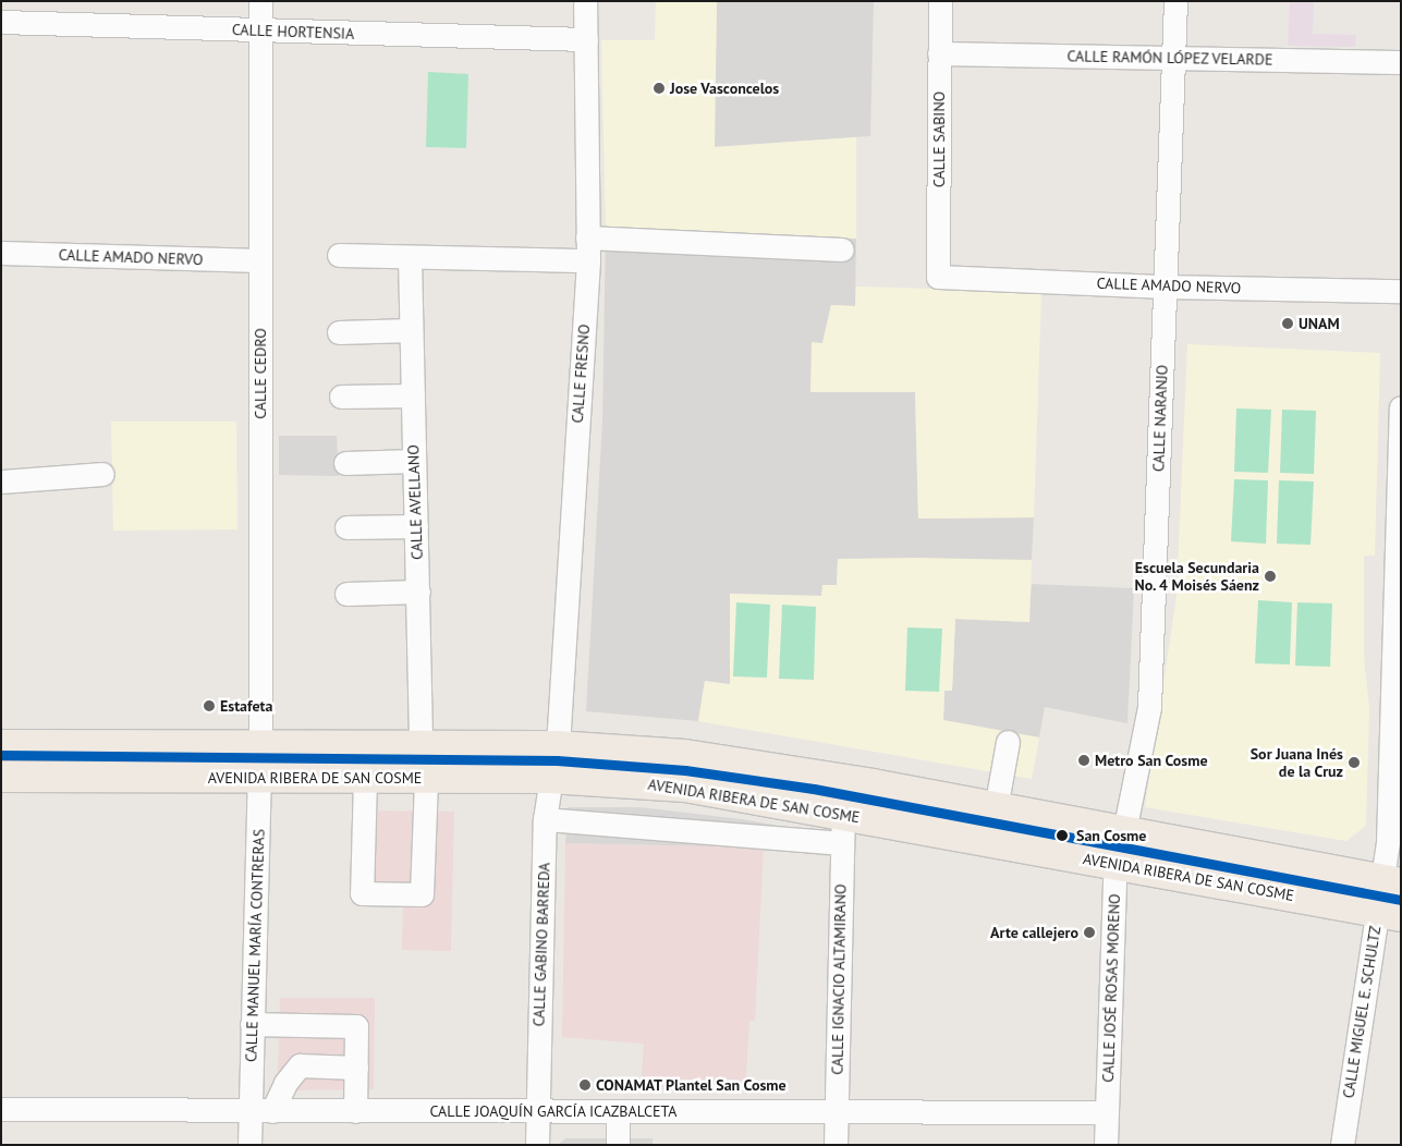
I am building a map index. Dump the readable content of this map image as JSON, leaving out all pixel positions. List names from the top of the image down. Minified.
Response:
{"streets":{"main road":["AVENIDA RIBERA DE SAN COSME"],"street":["CALLE HORTENSIA","CALLE RAMÓN LÓPEZ VELARDE","CALLE SABINO","CALLE AMADO NERVO","CALLE CEDRO","CALLE FRESNO","CALLE NARANJO","CALLE AVELLANO","CALLE GABINO BARREDA","CALLE MANUEL MARÍA CONTRERAS","CALLE IGNACIO ALTAMIRANO","CALLE JOSÉ ROSAS MORENO","CALLE MIGUEL E. SCHULTZ","CALLE JOAQUÍN GARCÍA ICAZBALCETA"]},"crossings":[["CALLE HORTENSIA","CALLE CEDRO"],["CALLE HORTENSIA","CALLE FRESNO"],["CALLE RAMÓN LÓPEZ VELARDE","CALLE SABINO"],["CALLE RAMÓN LÓPEZ VELARDE","CALLE NARANJO"],["CALLE SABINO","CALLE AMADO NERVO"],["CALLE AMADO NERVO","CALLE CEDRO"],["CALLE AMADO NERVO","CALLE NARANJO"],["CALLE CEDRO","AVENIDA RIBERA DE SAN COSME"],["CALLE CEDRO","CALLE MANUEL MARÍA CONTRERAS"],["CALLE FRESNO","AVENIDA RIBERA DE SAN COSME"],["CALLE FRESNO","CALLE GABINO BARREDA"],["CALLE NARANJO","AVENIDA RIBERA DE SAN COSME"],["CALLE NARANJO","CALLE JOSÉ ROSAS MORENO"],["CALLE AVELLANO","AVENIDA RIBERA DE SAN COSME"],["AVENIDA RIBERA DE SAN COSME","CALLE GABINO BARREDA"],["AVENIDA RIBERA DE SAN COSME","CALLE MANUEL MARÍA CONTRERAS"],["AVENIDA RIBERA DE SAN COSME","CALLE IGNACIO ALTAMIRANO"],["AVENIDA RIBERA DE SAN COSME","CALLE JOSÉ ROSAS MORENO"],["AVENIDA RIBERA DE SAN COSME","CALLE MIGUEL E. SCHULTZ"],["CALLE GABINO BARREDA","CALLE JOAQUÍN GARCÍA ICAZBALCETA"],["CALLE MANUEL MARÍA CONTRERAS","CALLE JOAQUÍN GARCÍA ICAZBALCETA"],["CALLE IGNACIO ALTAMIRANO","CALLE JOAQUÍN GARCÍA ICAZBALCETA"],["CALLE JOSÉ ROSAS MORENO","CALLE JOAQUÍN GARCÍA ICAZBALCETA"]],"places":["Jose Vasconcelos","UNAM","Escuela Secundaria No. 4 Moisés Sáenz","Estafeta","Metro San Cosme","Sor Juana Inés de la Cruz","San Cosme","Arte callejero","CONAMAT Plantel San Cosme"]}
